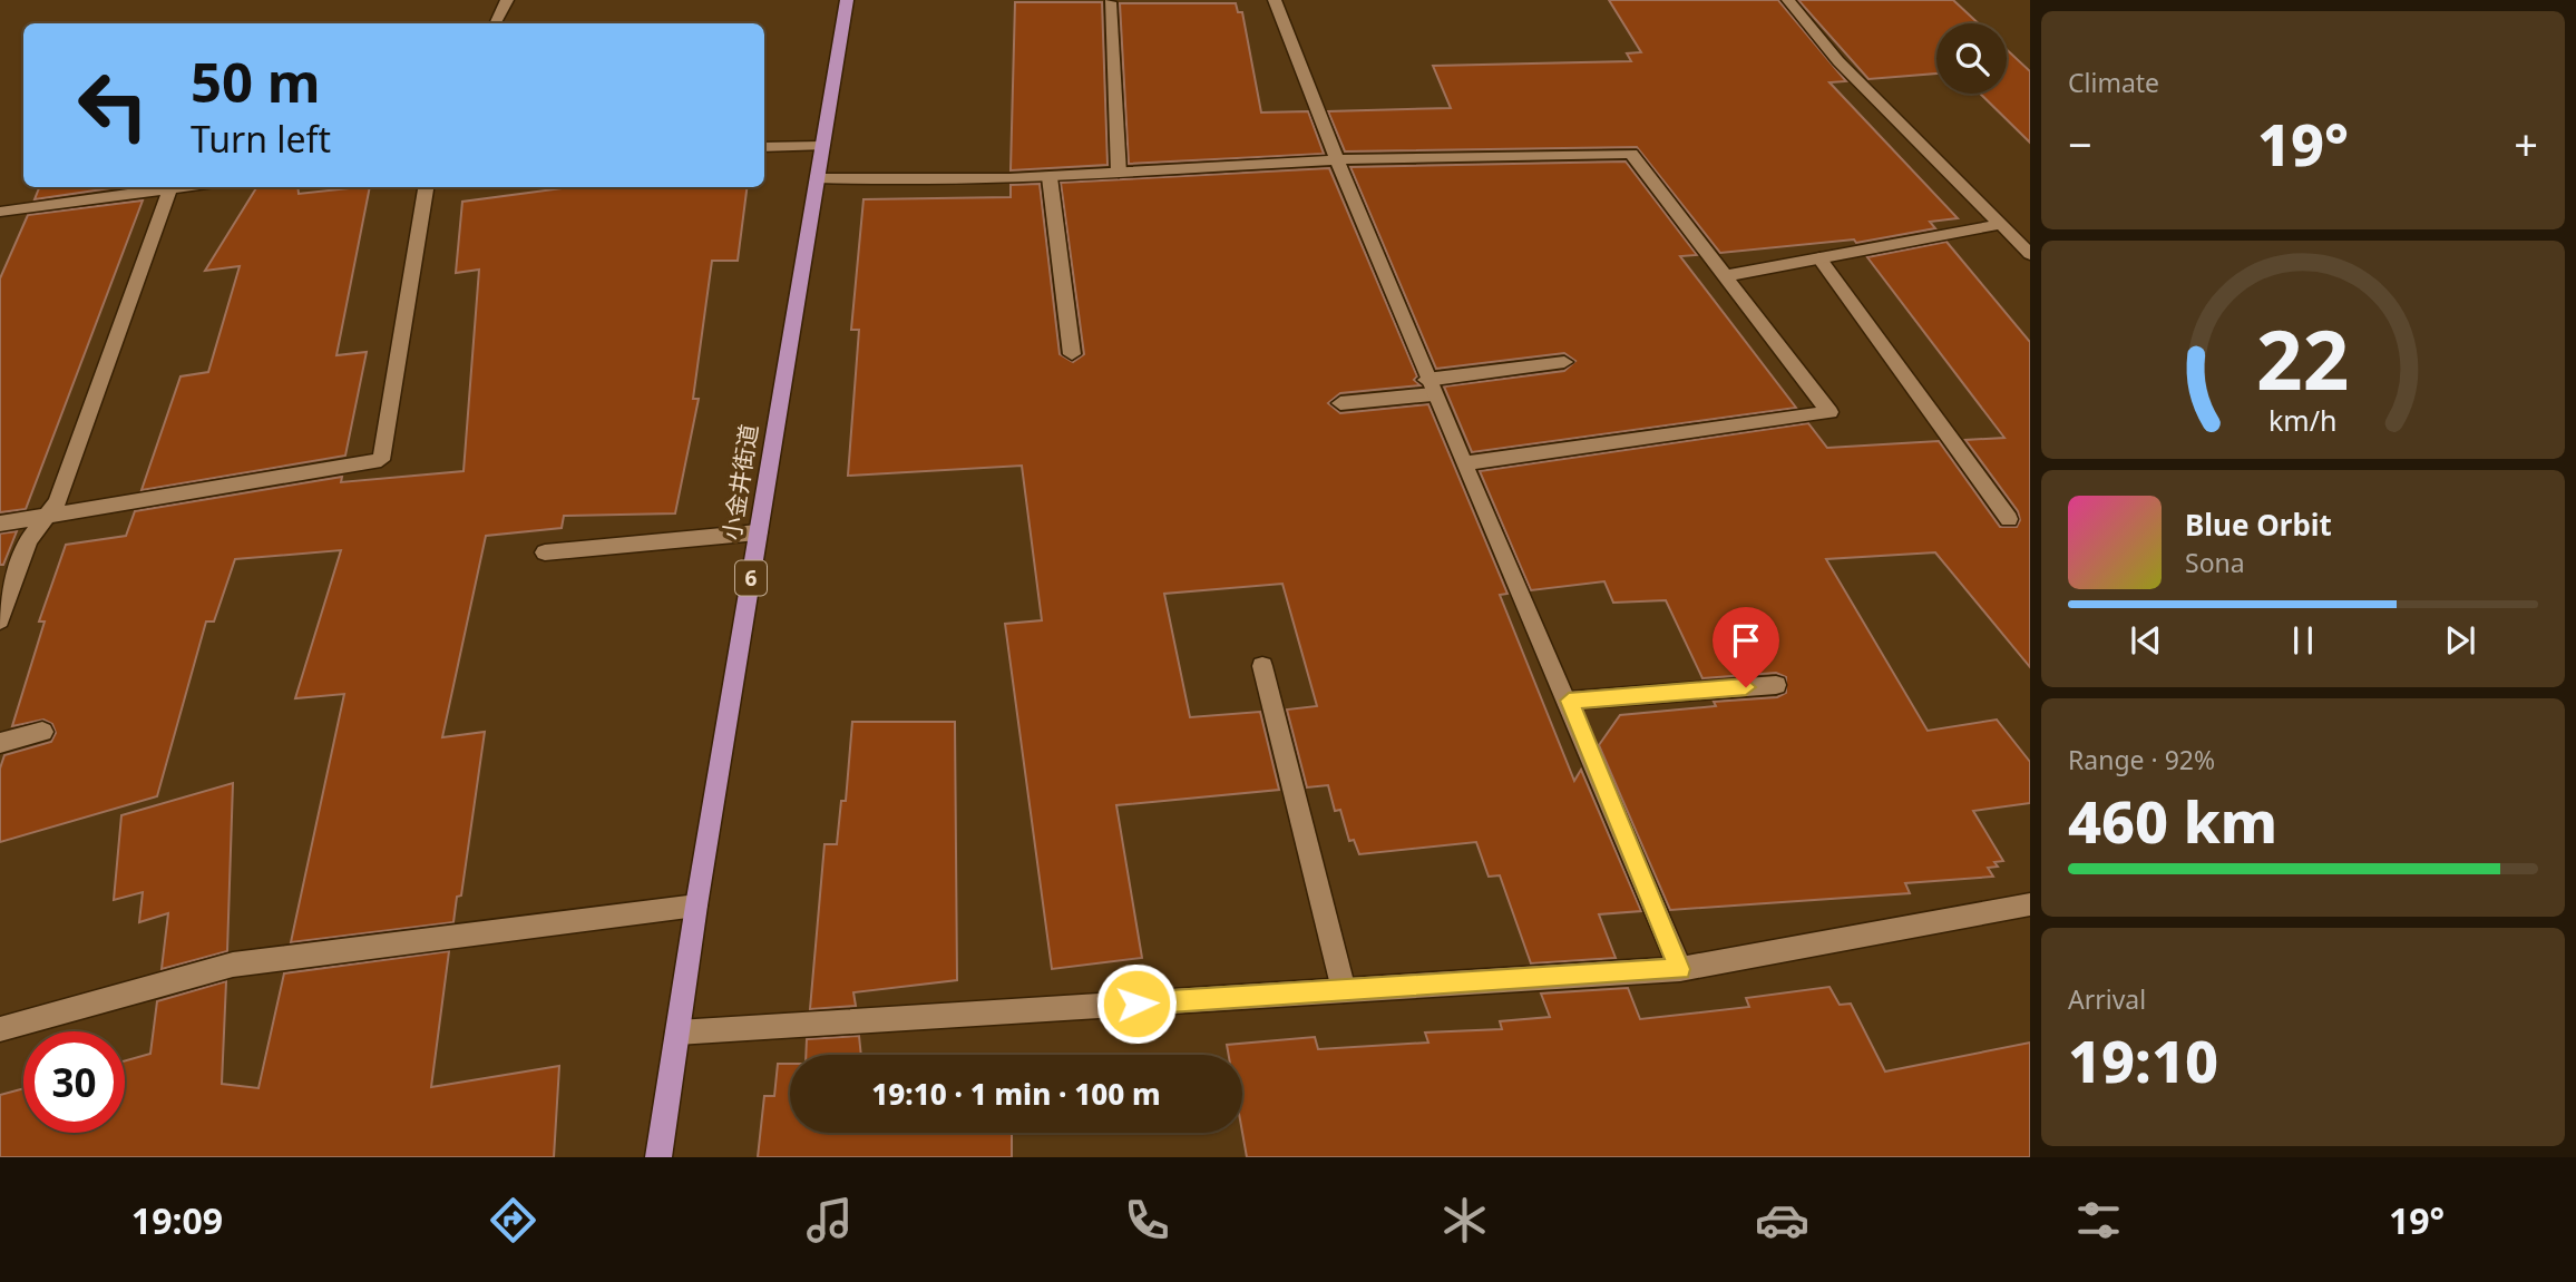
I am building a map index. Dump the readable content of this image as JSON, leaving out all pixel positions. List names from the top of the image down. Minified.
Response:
{"streets":{"main road":["小金井街道","6"]},"page":{"tile":["Climate",["Range · 92%","460 km"],["Arrival","19:10"]],"turn":["50 m","Turn left"],"heat":["−","19°","+"],"song":["Blue Orbit","Sona"],"limit":"30","trip":"19:10 · 1 min · 100 m","tabs":["19:09","19°"],"gauge":["22","km/h"]}}
